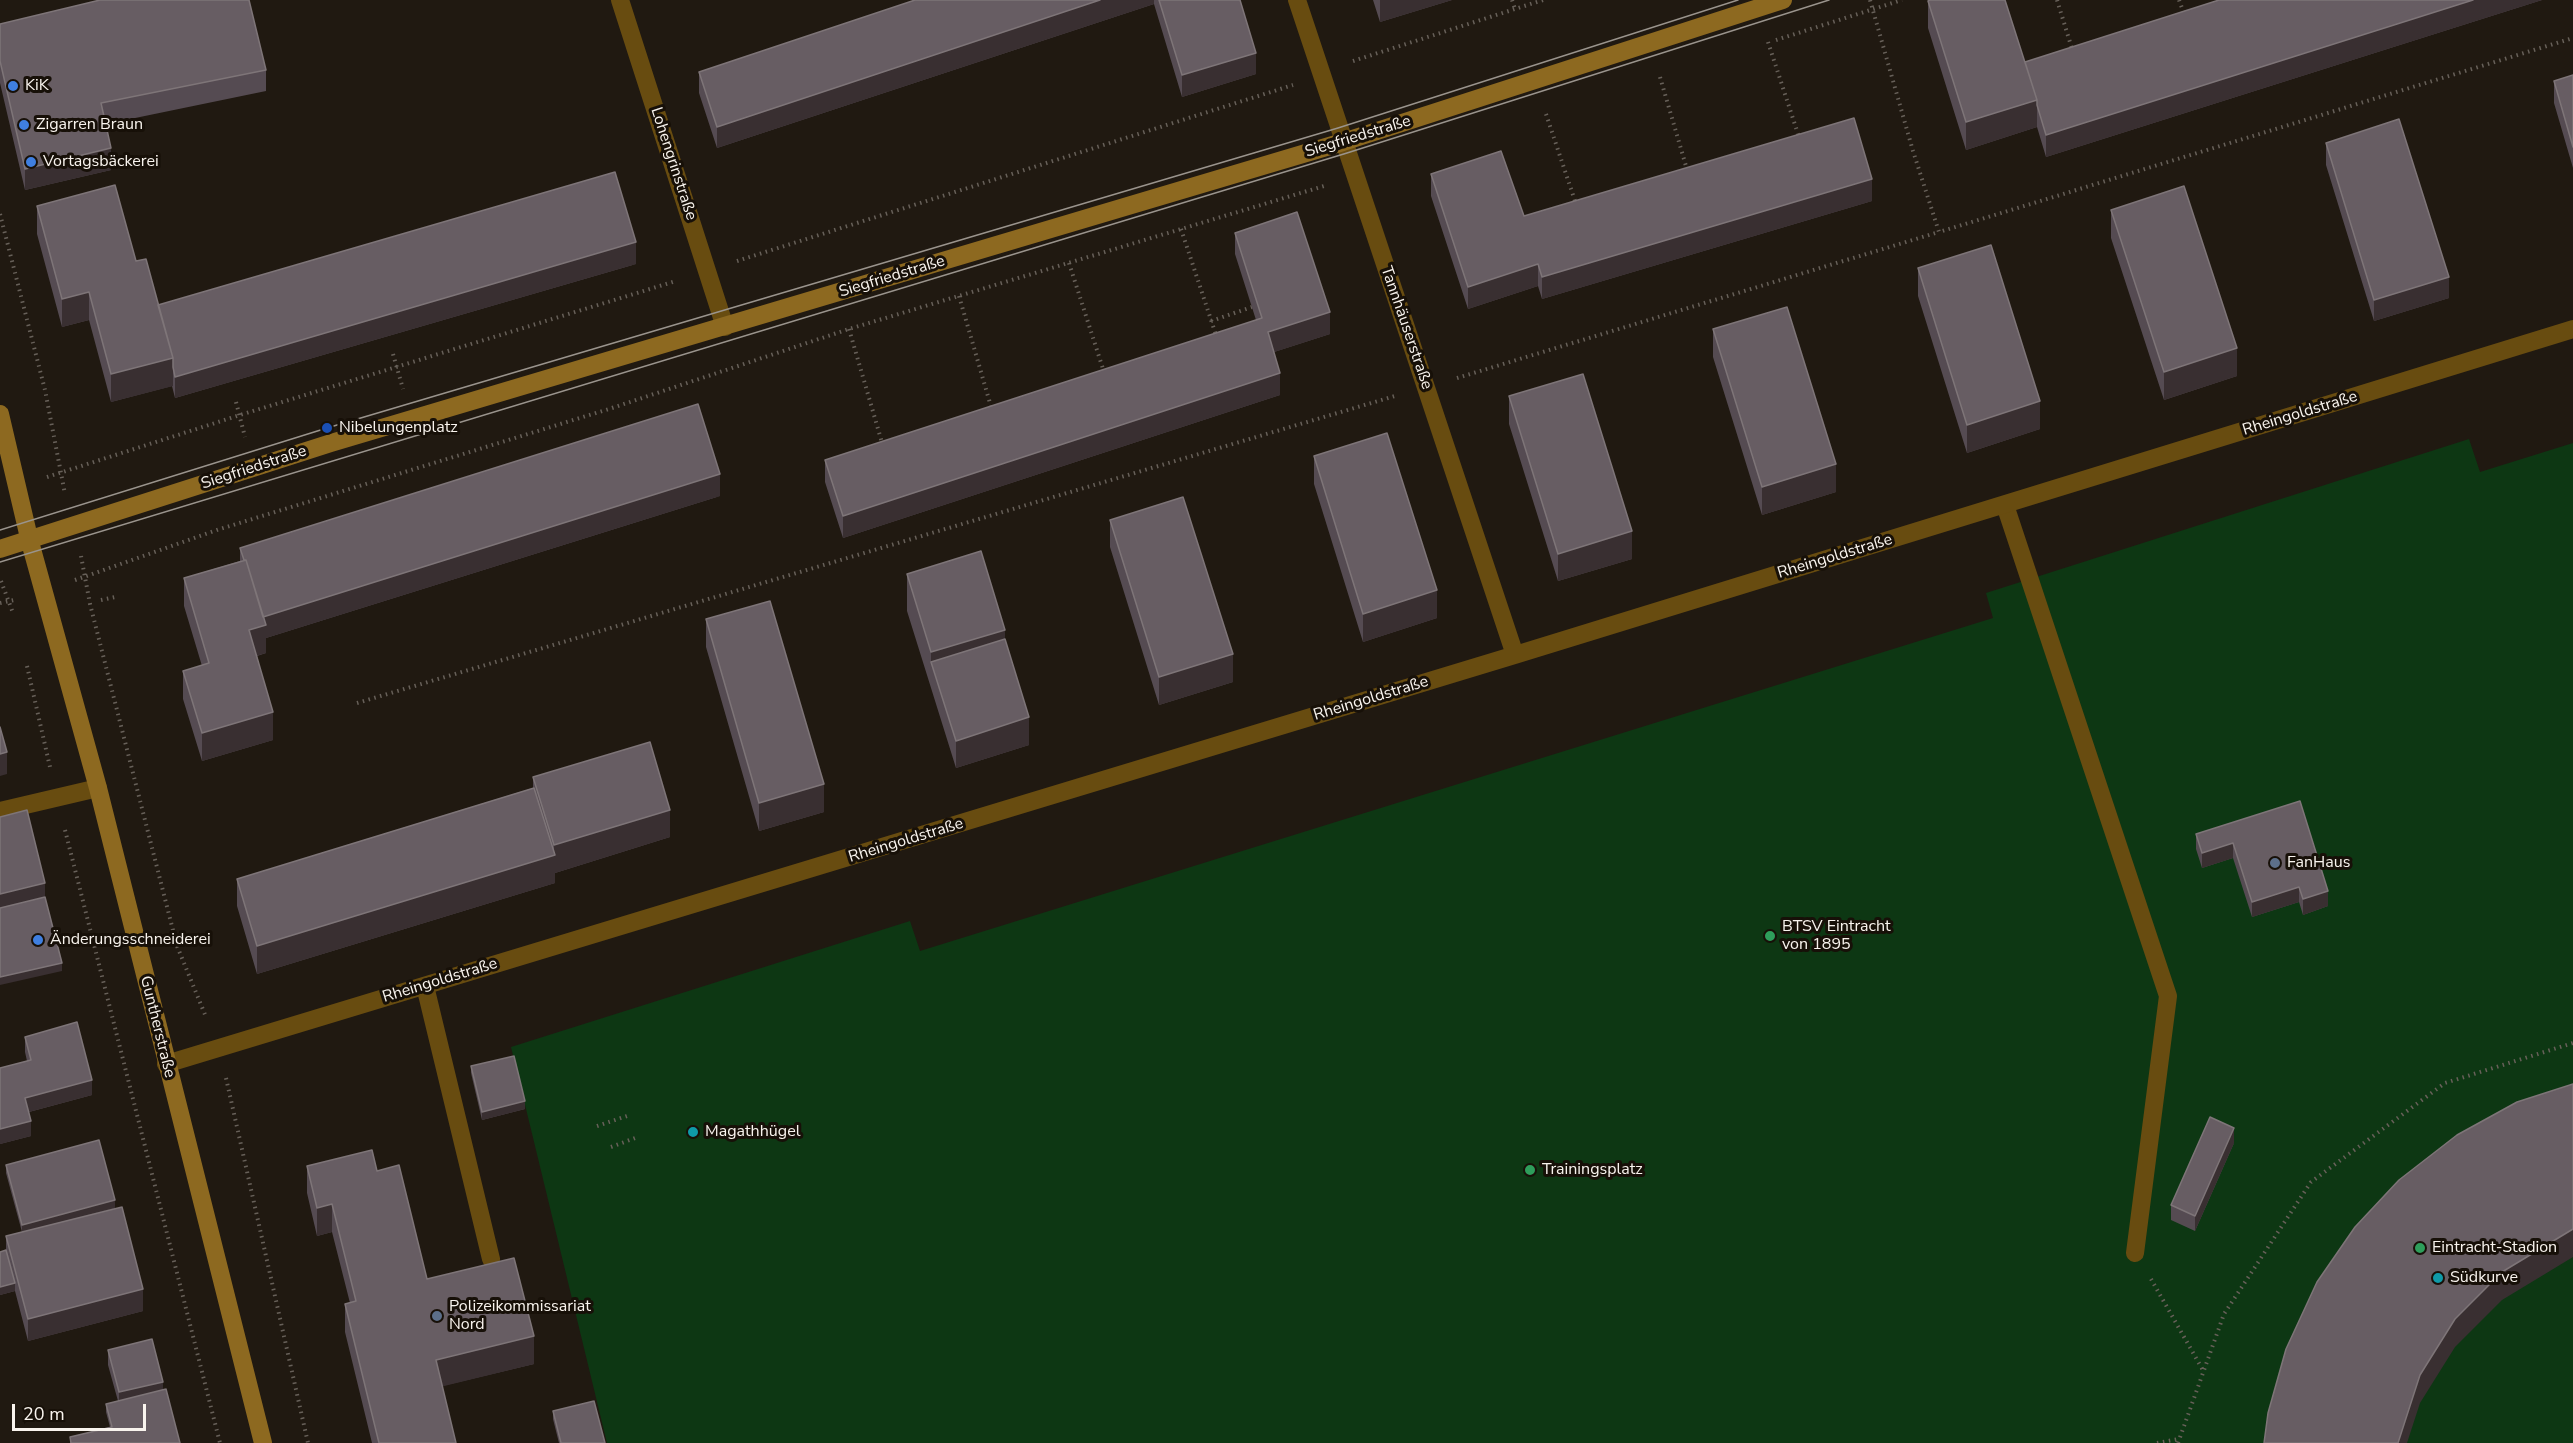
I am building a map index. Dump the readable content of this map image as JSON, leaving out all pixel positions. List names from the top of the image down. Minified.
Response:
{"streets":{"street":["Siegfriedstraße","Lohengrinstraße","Tannhäuserstraße","Rheingoldstraße","Guntherstraße"]},"crossings":[["Siegfriedstraße","Lohengrinstraße"],["Siegfriedstraße","Tannhäuserstraße"],["Siegfriedstraße","Guntherstraße"],["Tannhäuserstraße","Rheingoldstraße"],["Rheingoldstraße","Guntherstraße"]],"places":["KiK","Zigarren Braun","Vortagsbäckerei","Nibelungenplatz","FanHaus","BTSV Eintracht von 1895","Änderungsschneiderei","Magathhügel","Trainingsplatz","Eintracht-Stadion","Südkurve","Polizeikommissariat Nord"],"scale_bar":"20 m"}
